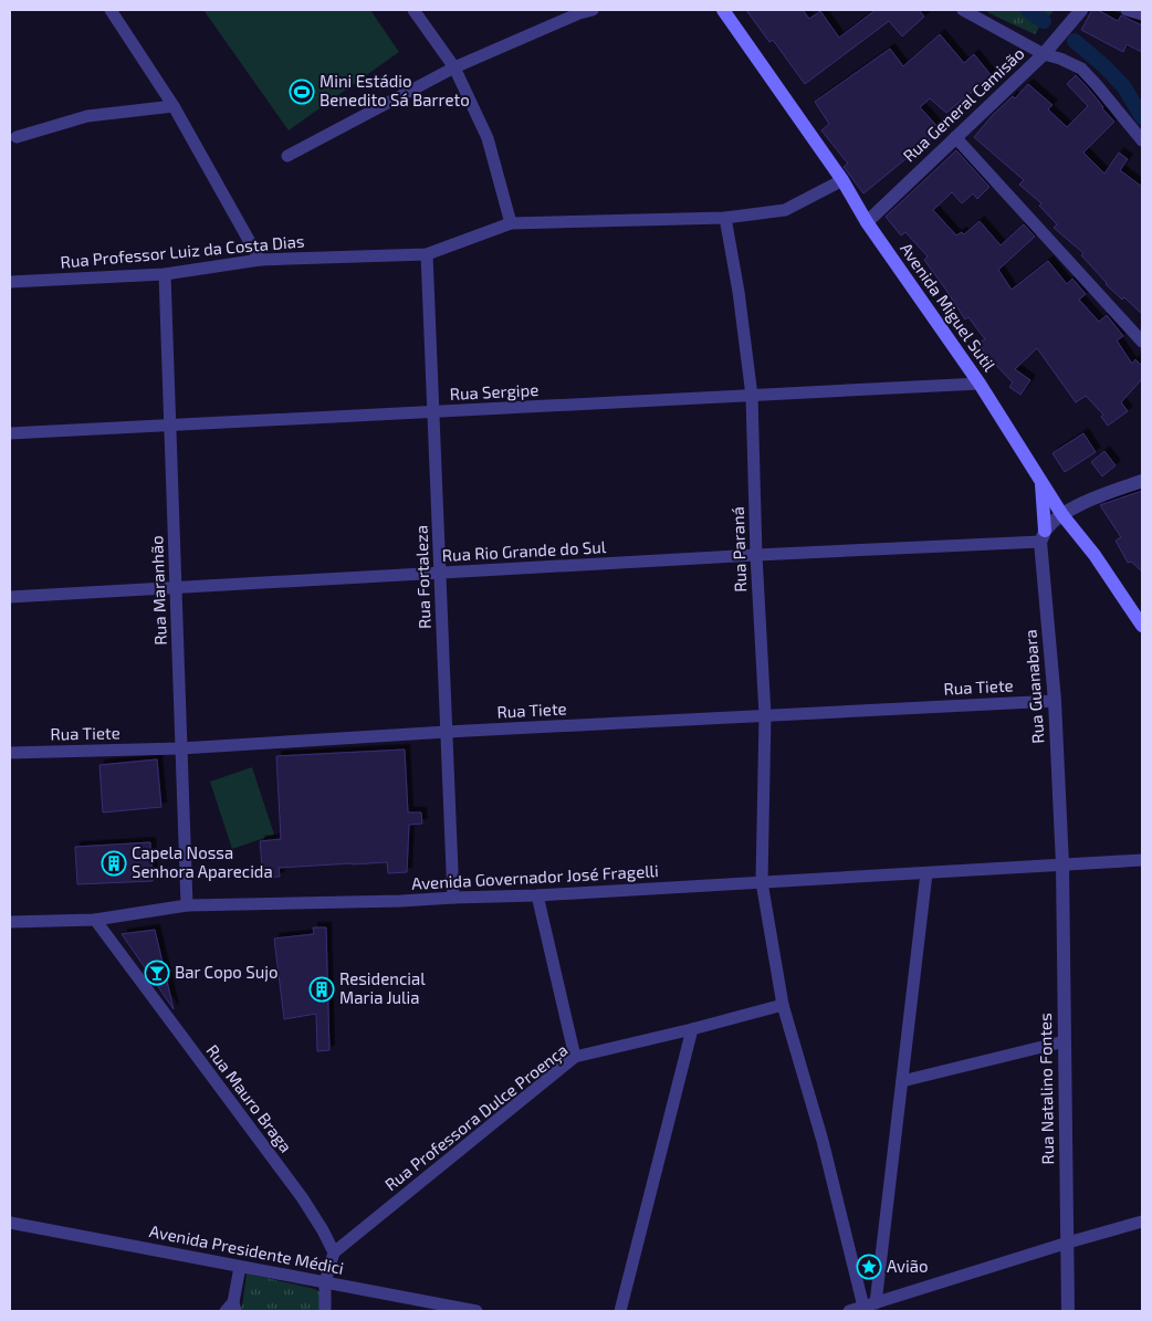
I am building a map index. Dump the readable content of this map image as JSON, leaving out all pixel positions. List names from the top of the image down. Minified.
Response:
{"streets":{"main road":["Avenida Miguel Sutil"],"street":["Rua General Camisão","Rua Professor Luiz da Costa Dias","Rua Sergipe","Rua Paraná","Rua Rio Grande do Sul","Rua Fortaleza","Rua Maranhão","Rua Guanabara","Rua Tiete","Avenida Governador José Fragelli","Rua Natalino Fontes","Rua Mauro Braga","Rua Professora Dulce Proença","Avenida Presidente Médici"]},"crossings":[["Rua General Camisão","Avenida Miguel Sutil"],["Rua Professor Luiz da Costa Dias","Avenida Miguel Sutil"],["Rua Professor Luiz da Costa Dias","Rua Paraná"],["Rua Professor Luiz da Costa Dias","Rua Fortaleza"],["Rua Professor Luiz da Costa Dias","Rua Maranhão"],["Avenida Miguel Sutil","Rua Sergipe"],["Rua Sergipe","Rua Paraná"],["Rua Sergipe","Rua Fortaleza"],["Rua Sergipe","Rua Maranhão"],["Rua Paraná","Rua Rio Grande do Sul"],["Rua Paraná","Rua Tiete"],["Rua Paraná","Avenida Governador José Fragelli"],["Rua Paraná","Rua Professora Dulce Proença"],["Rua Rio Grande do Sul","Rua Fortaleza"],["Rua Rio Grande do Sul","Rua Maranhão"],["Rua Rio Grande do Sul","Rua Guanabara"],["Rua Fortaleza","Rua Tiete"],["Rua Fortaleza","Avenida Governador José Fragelli"],["Rua Maranhão","Rua Tiete"],["Rua Maranhão","Avenida Governador José Fragelli"],["Rua Guanabara","Rua Tiete"],["Rua Guanabara","Avenida Governador José Fragelli"],["Rua Guanabara","Rua Natalino Fontes"],["Avenida Governador José Fragelli","Rua Natalino Fontes"],["Avenida Governador José Fragelli","Rua Mauro Braga"],["Rua Mauro Braga","Rua Professora Dulce Proença"]],"places":{"sports":["Mini Estádio Benedito Sá Barreto"],"building":["Capela Nossa Senhora Aparecida","Residencial Maria Julia"],"bar":["Bar Copo Sujo"],"place":["Avião"]}}
